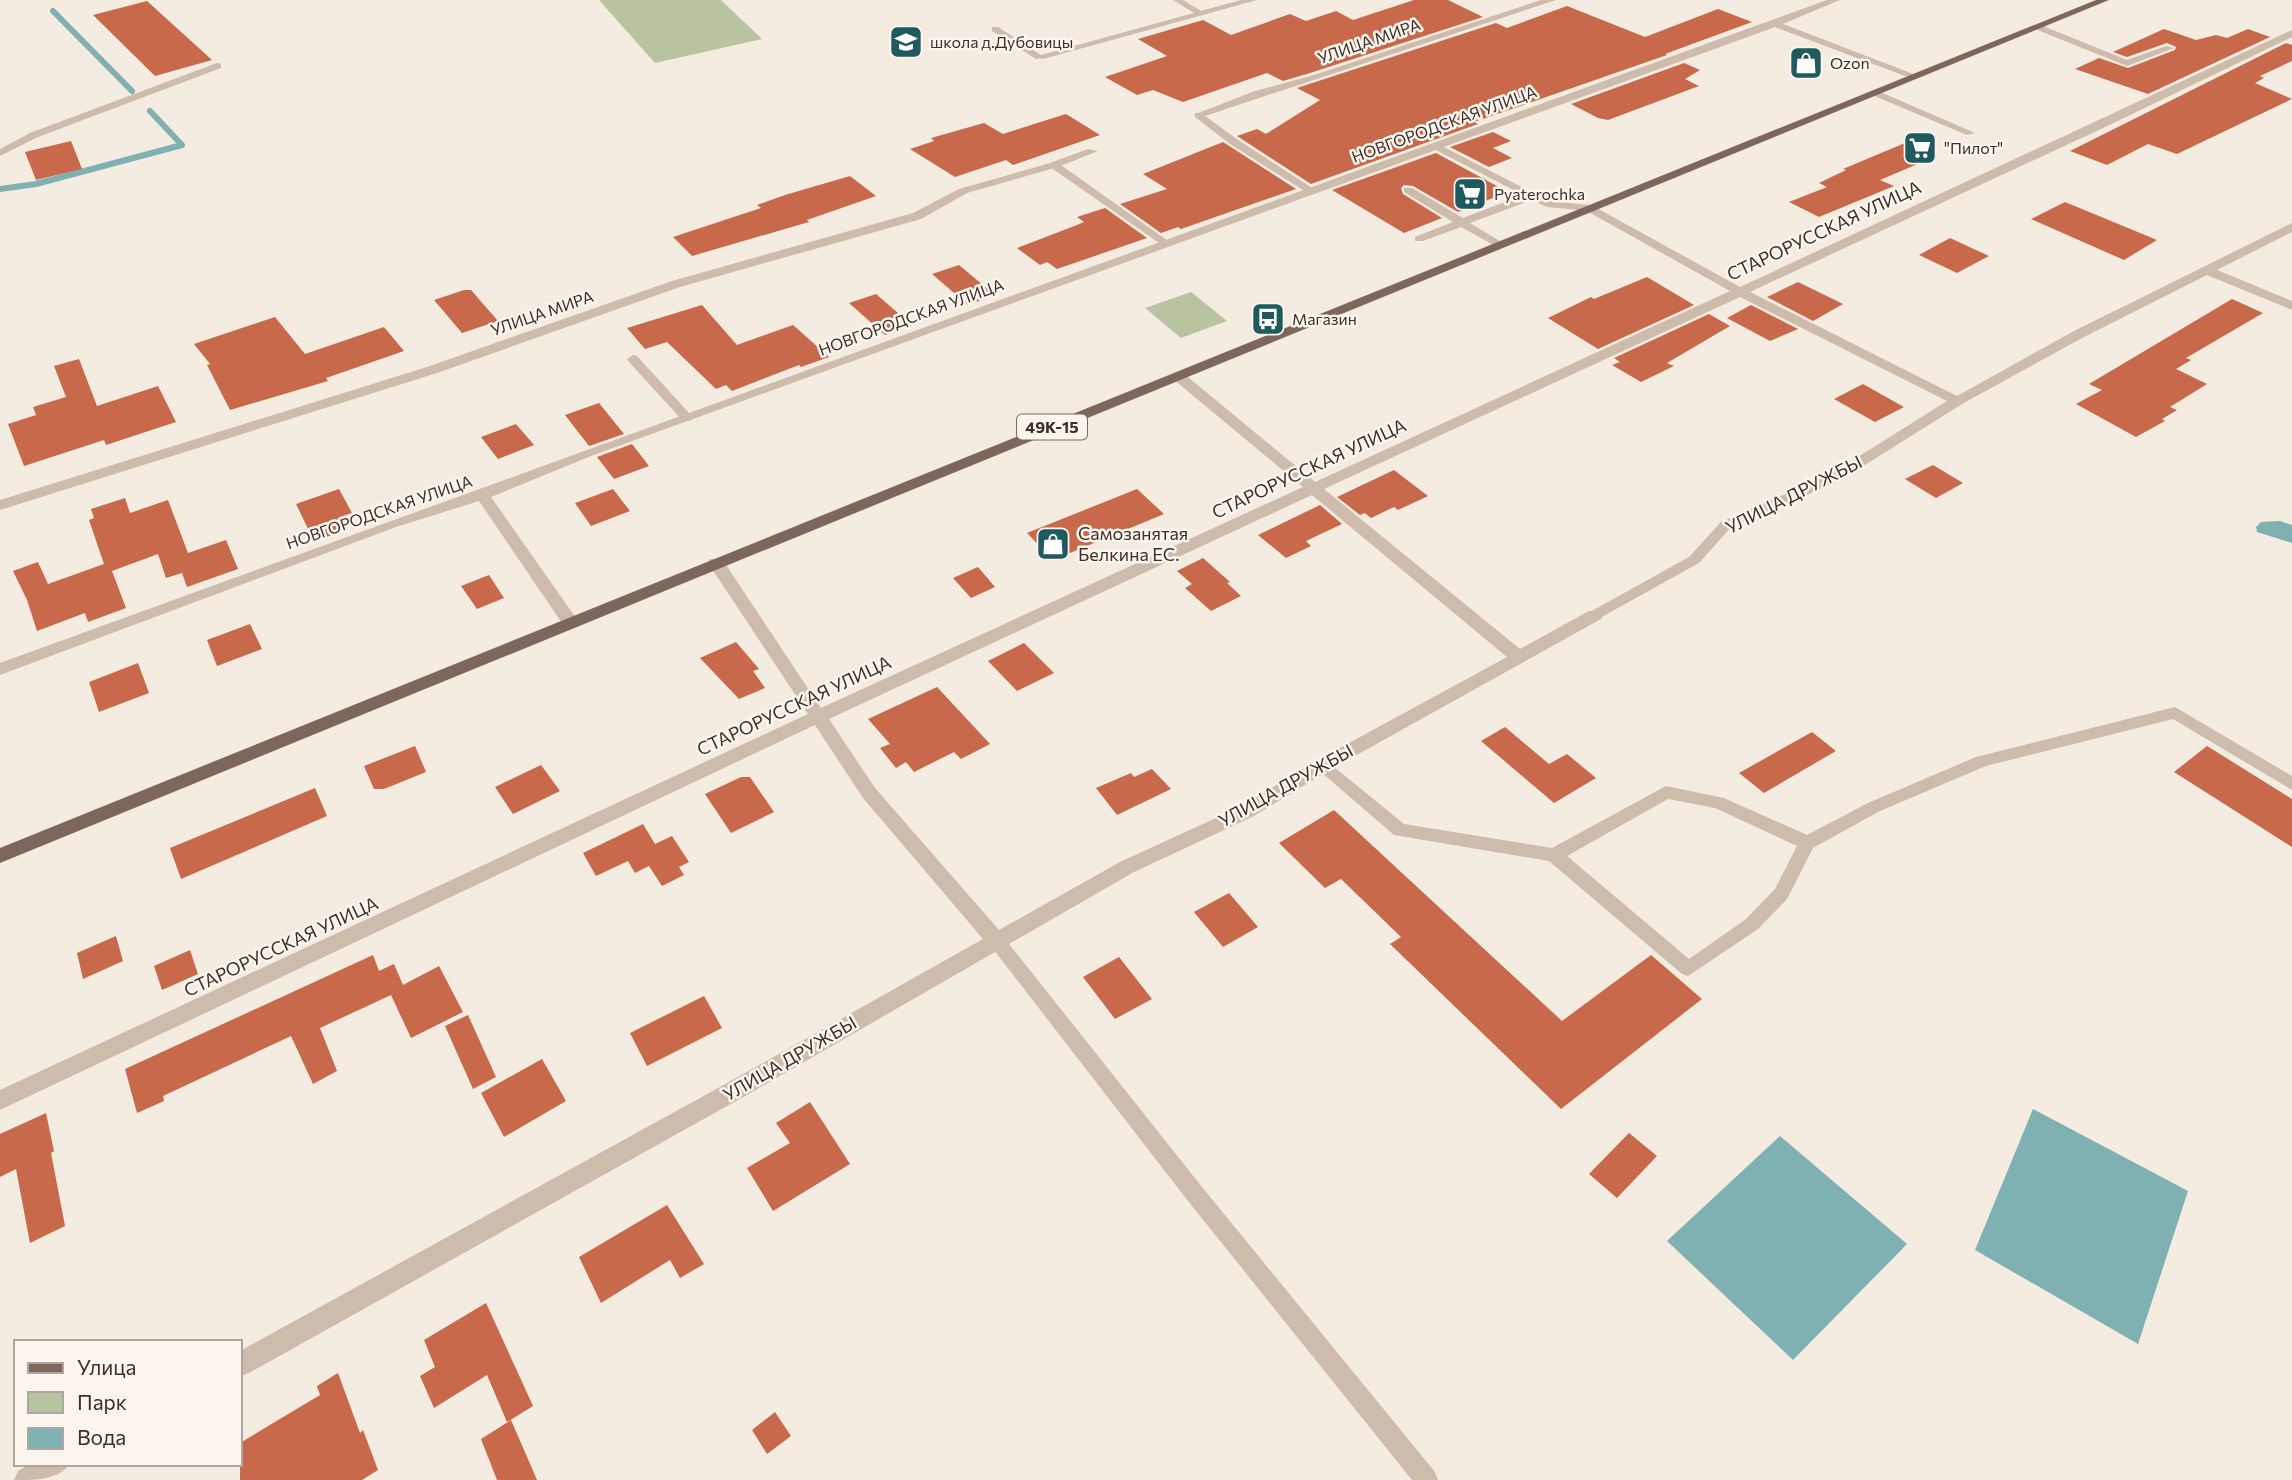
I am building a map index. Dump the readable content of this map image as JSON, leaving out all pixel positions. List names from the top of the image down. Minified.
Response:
{"streets":{"main road":["49К-15"],"street":["УЛИЦА МИРА","НОВГОРОДСКАЯ УЛИЦА","СТАРОРУССКАЯ УЛИЦА","УЛИЦА ДРУЖБЫ"]},"places":{"school or university":["школа д.Дубовицы"],"shop":["Ozon","Самозанятая Белкина ЕС."],"supermarket":["\"Пилот\"","Pyaterochka"],"bus stop":["Магазин"]},"legend":["Улица","Парк","Вода"]}
